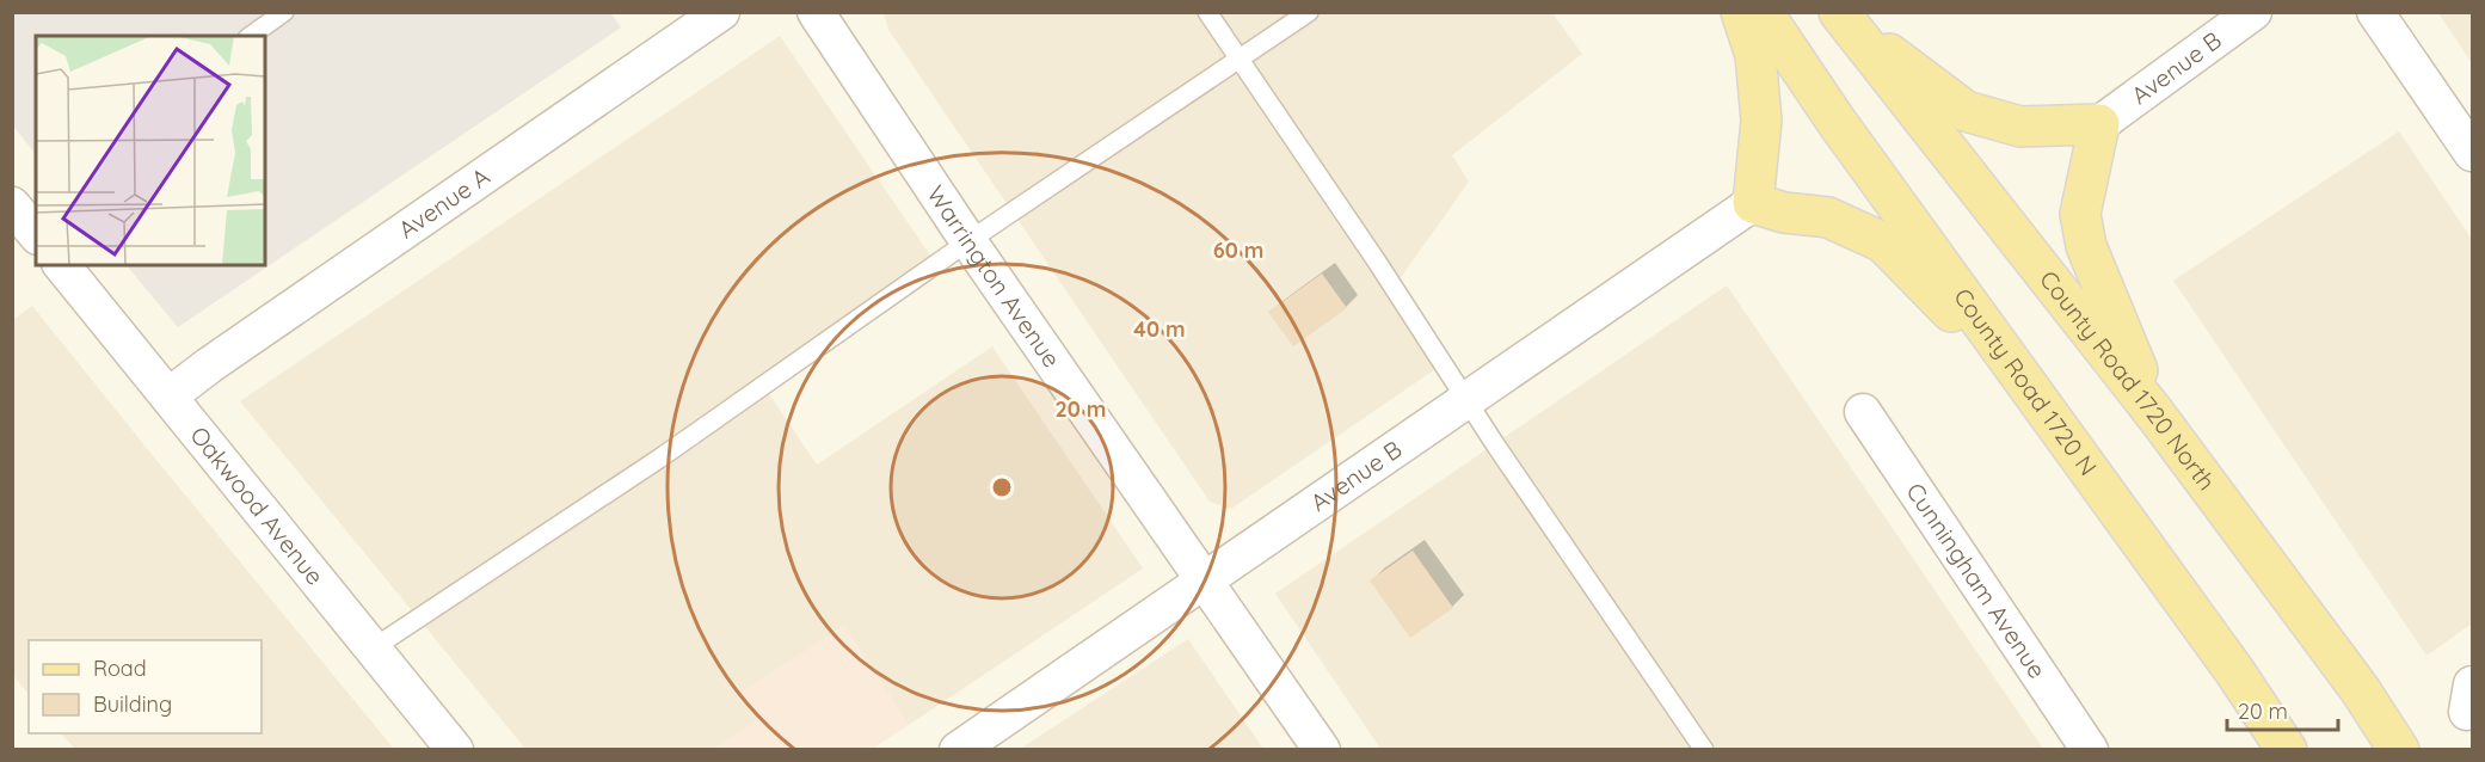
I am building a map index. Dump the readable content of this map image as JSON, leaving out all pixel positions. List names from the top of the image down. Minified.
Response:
{"streets":{"main road":["County Road 1720 N","County Road 1720 North"],"street":["Avenue B","Avenue A","Warrington Avenue","Oakwood Avenue","Cunningham Avenue"]},"crossings":[["Avenue B","Warrington Avenue"],["Avenue A","Oakwood Avenue"]],"legend":["Road","Building"],"scale_bar":"20 m","rings":["60 m","40 m","20 m"]}
